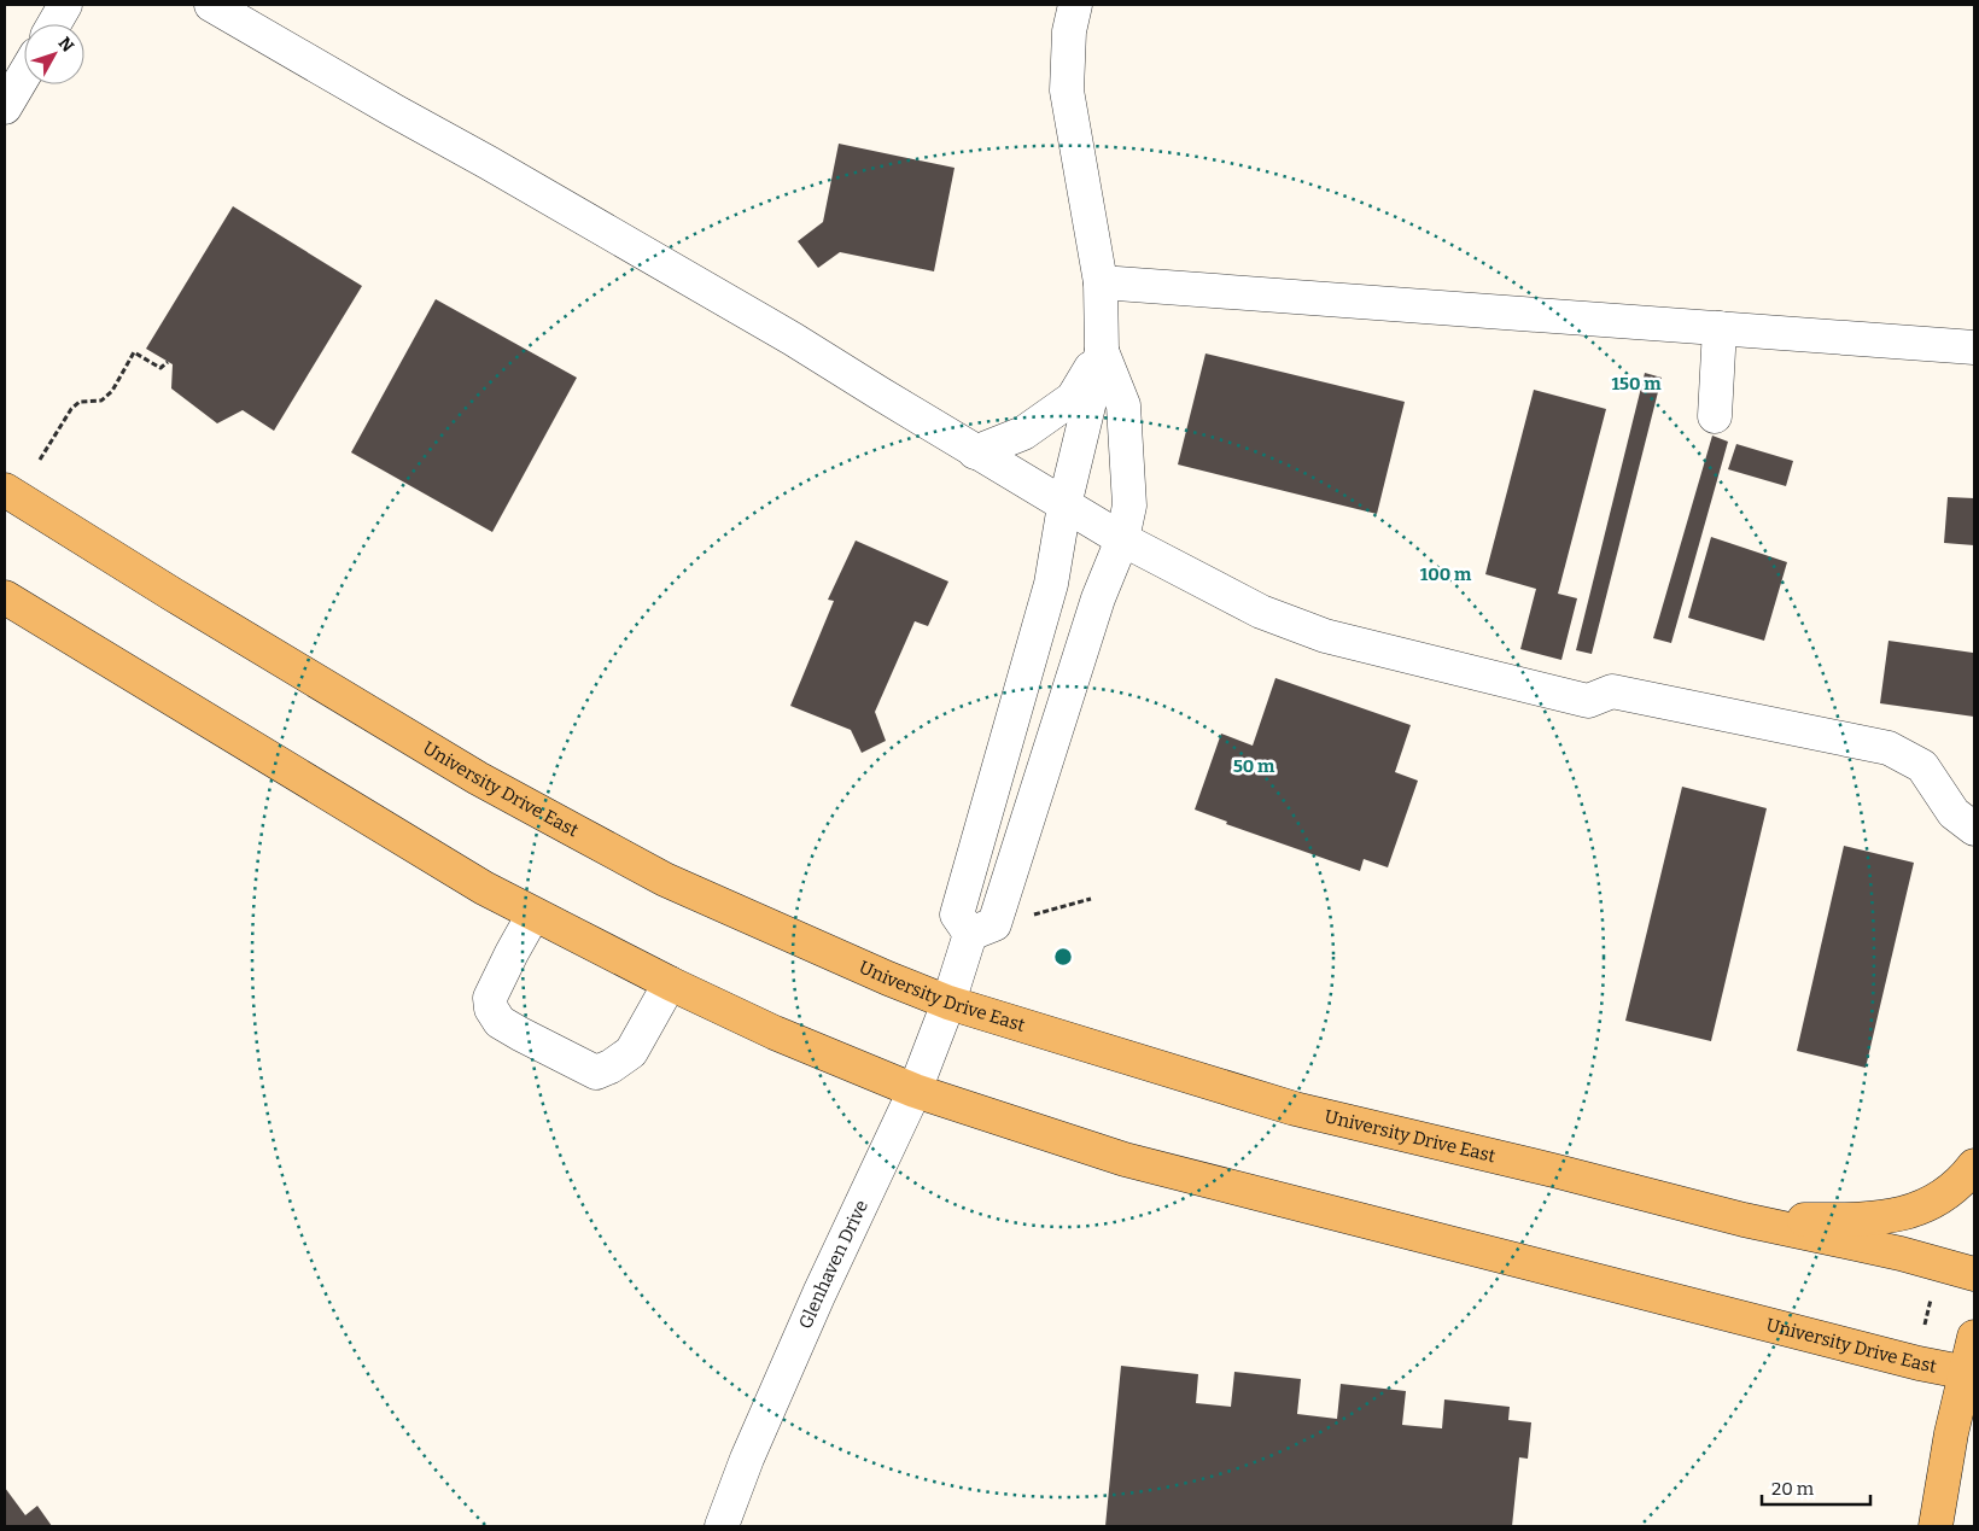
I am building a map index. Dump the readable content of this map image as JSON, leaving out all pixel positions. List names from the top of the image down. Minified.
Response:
{"streets":{"main road":["University Drive East"],"street":["Glenhaven Drive"]},"crossings":[["University Drive East","Glenhaven Drive"]],"scale_bar":"20 m","north":"top right","rings":["150 m","100 m","50 m"]}
